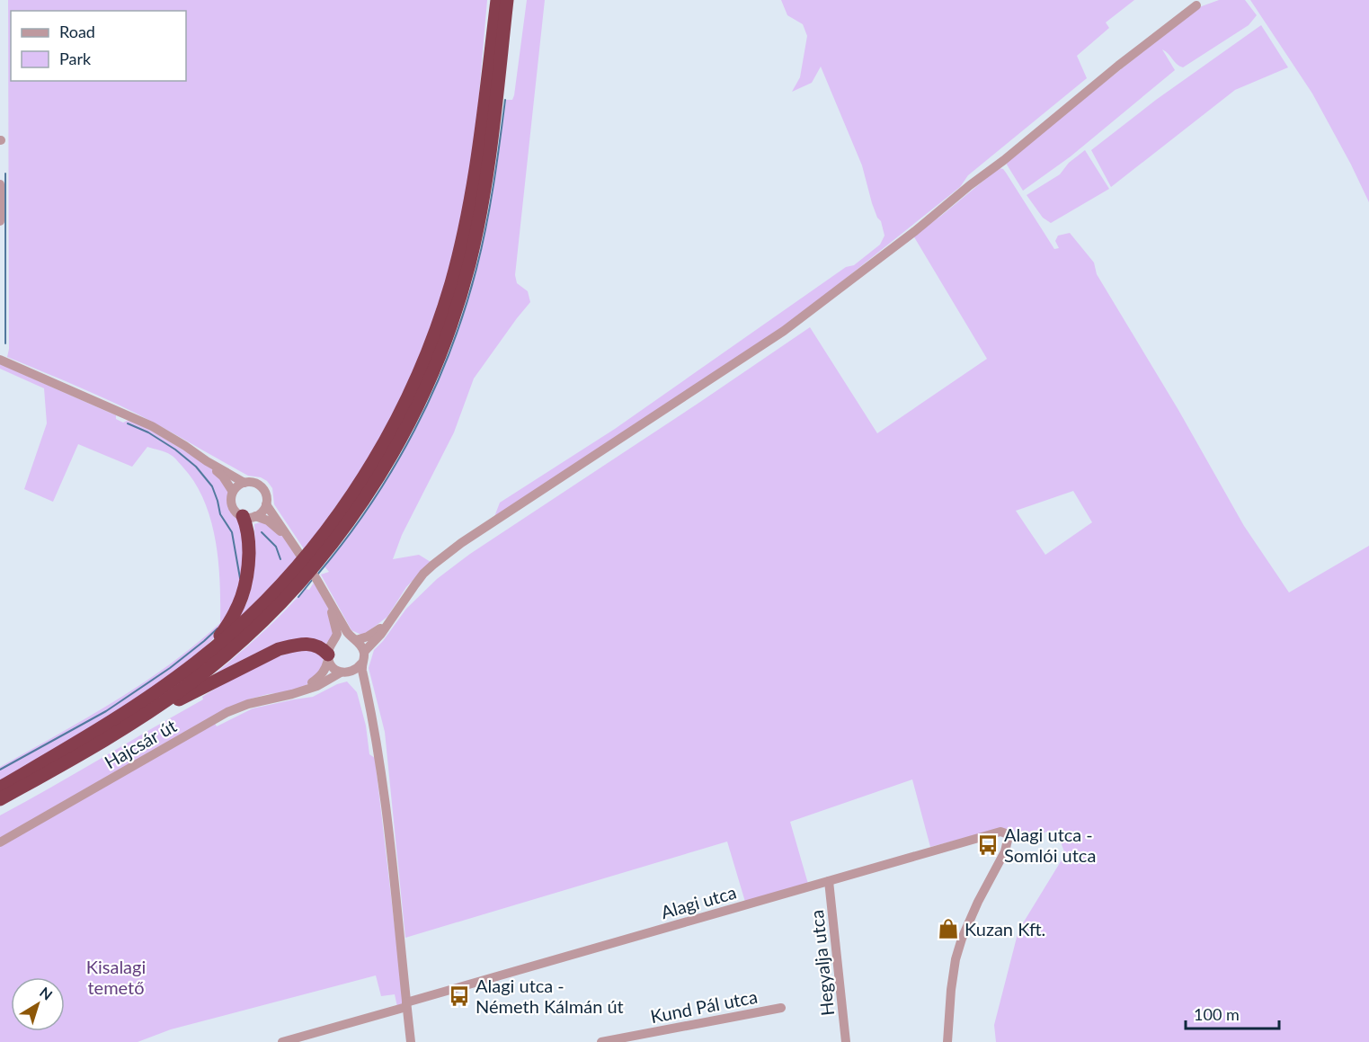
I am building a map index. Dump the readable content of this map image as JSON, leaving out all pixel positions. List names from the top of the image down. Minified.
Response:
{"streets":{"street":["Hajcsár út","Alagi utca","Hegyalja utca","Kund Pál utca"]},"crossings":[["Alagi utca","Hegyalja utca"]],"parks":["Kisalagi temető"],"places":{"bus stop":["Alagi utca - Somlói utca","Alagi utca - Németh Kálmán út"],"shop":["Kuzan Kft."]},"legend":["Road","Park"],"scale_bar":"100 m","north":"top right"}
